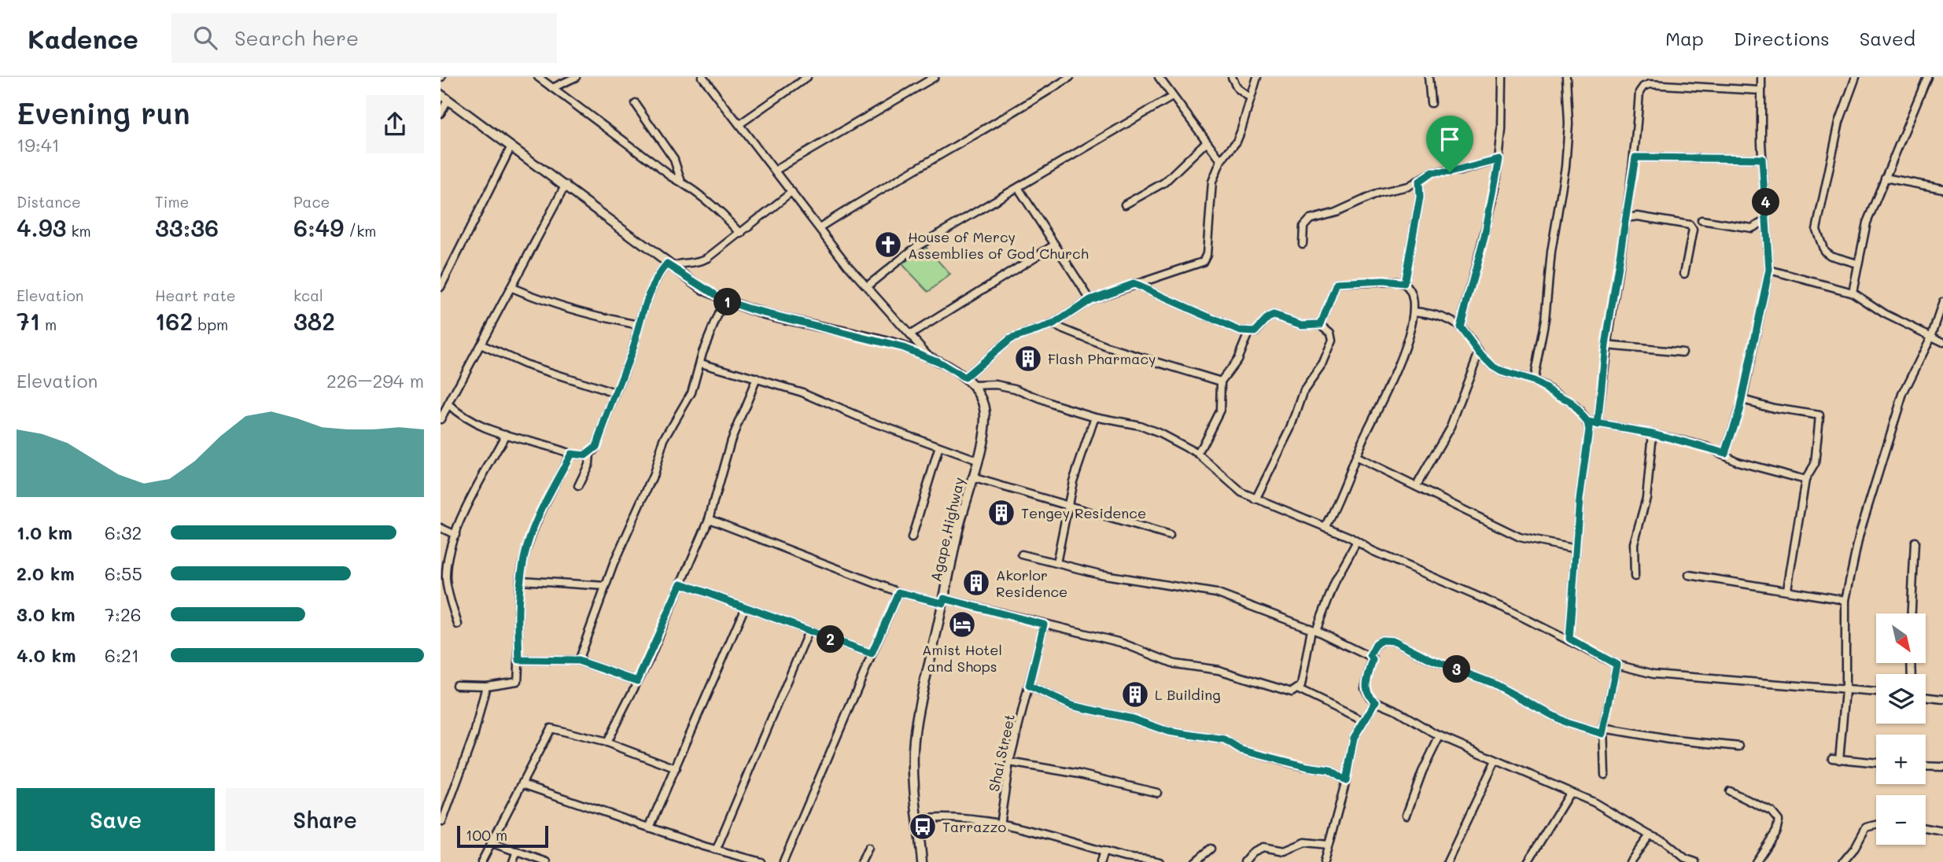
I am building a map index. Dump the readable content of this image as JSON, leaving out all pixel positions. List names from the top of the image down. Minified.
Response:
{"streets":{"street":["Agape Highway","Shai Street"]},"places":{"church":["House of Mercy Assemblies of God Church"],"building":["Flash Pharmacy","Tengey Residence","Akorlor Residence","L Building"],"hotel":["Amist Hotel and Shops"],"bus stop":["Tarrazzo"]},"scale_bar":"100 m","north":"bottom right","page":{"header":"Kadence","search":"Search here","nav":["Map","Directions","Saved"],"heading":["Evening run","19:41"],"stats":[["Distance","4.93 km"],["Time","33:36"],["Pace","6:49 /km"],["Elevation","71 m"],["Heart rate","162 bpm"],["kcal","382"]],"pins":["4","1","2","3"],"chart":["Elevation","226–294 m"],"list":[{"name":"1.0 km","note":"6:32"},{"name":"2.0 km","note":"6:55"},{"name":"3.0 km","note":"7:26"},{"name":"4.0 km","note":"6:21"}],"map_buttons":["+","−"],"buttons":["Save","Share"],"scale":"100 m"}}
